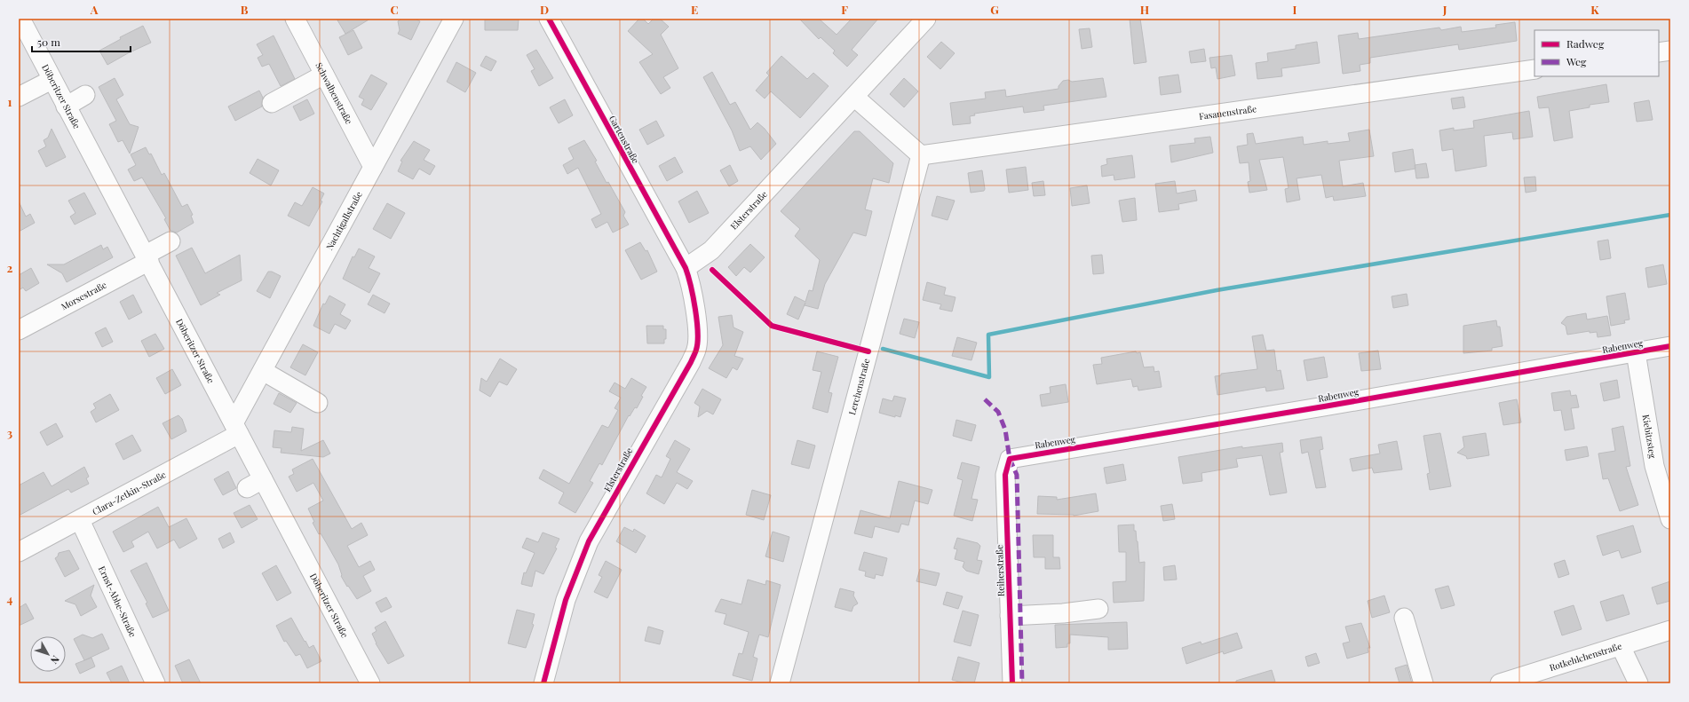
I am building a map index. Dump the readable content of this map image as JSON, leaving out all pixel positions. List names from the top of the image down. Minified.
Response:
{"streets":{"street":["Schwalbenstraße","Döberitzer Straße","Fasanenstraße","Gartenstraße","Elsterstraße","Nachtigallstraße","Morsestraße","Rabenweg","Lerchenstraße","Kiebitzsteg","Clara-Zetkin-Straße","Reiherstraße","Ernst-Abbe-Straße","Rotkehlchenstraße"]},"crossings":[["Schwalbenstraße","Nachtigallstraße"],["Döberitzer Straße","Nachtigallstraße"],["Döberitzer Straße","Morsestraße"],["Döberitzer Straße","Clara-Zetkin-Straße"],["Fasanenstraße","Lerchenstraße"],["Gartenstraße","Elsterstraße"],["Nachtigallstraße","Clara-Zetkin-Straße"],["Rabenweg","Kiebitzsteg"],["Rabenweg","Reiherstraße"],["Clara-Zetkin-Straße","Ernst-Abbe-Straße"]],"legend":["Radweg","Weg"],"scale_bar":"50 m","north":"bottom right","grid":{"columns":["A","B","C","D","E","F","G","H","I","J","K"],"rows":["1","2","3","4"]}}
